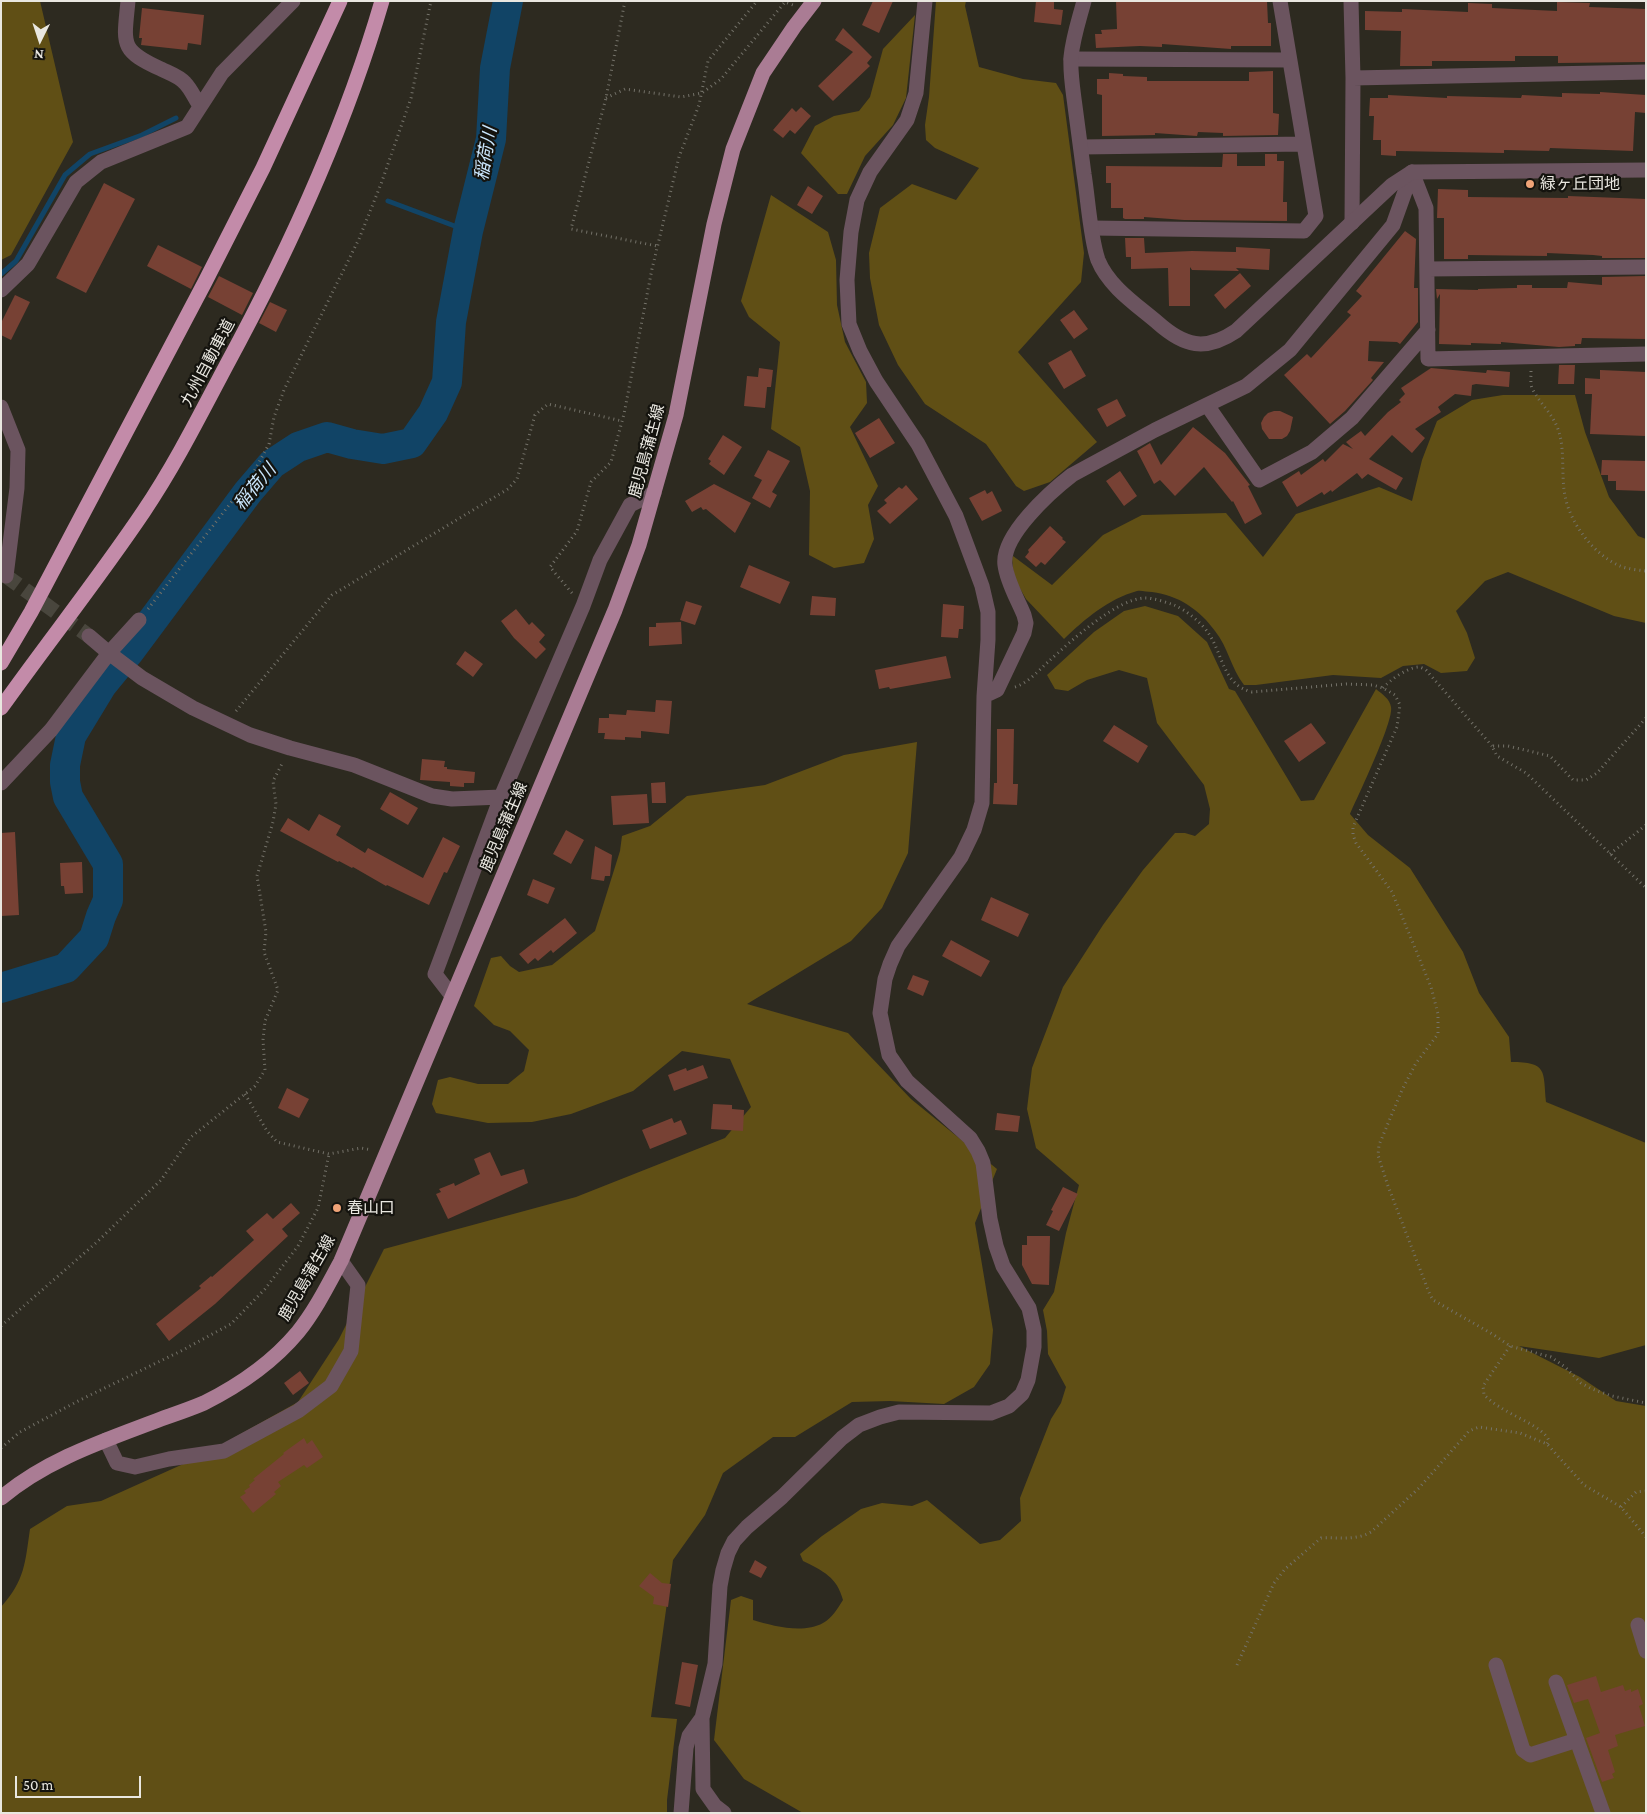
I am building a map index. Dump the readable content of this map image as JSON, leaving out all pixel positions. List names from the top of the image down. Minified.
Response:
{"streets":{"highway":["九州自動車道"],"main road":["鹿児島蒲生線"]},"water":["稲荷川"],"places":["緑ヶ丘団地","春山口"],"scale_bar":"50 m","north":"bottom"}
